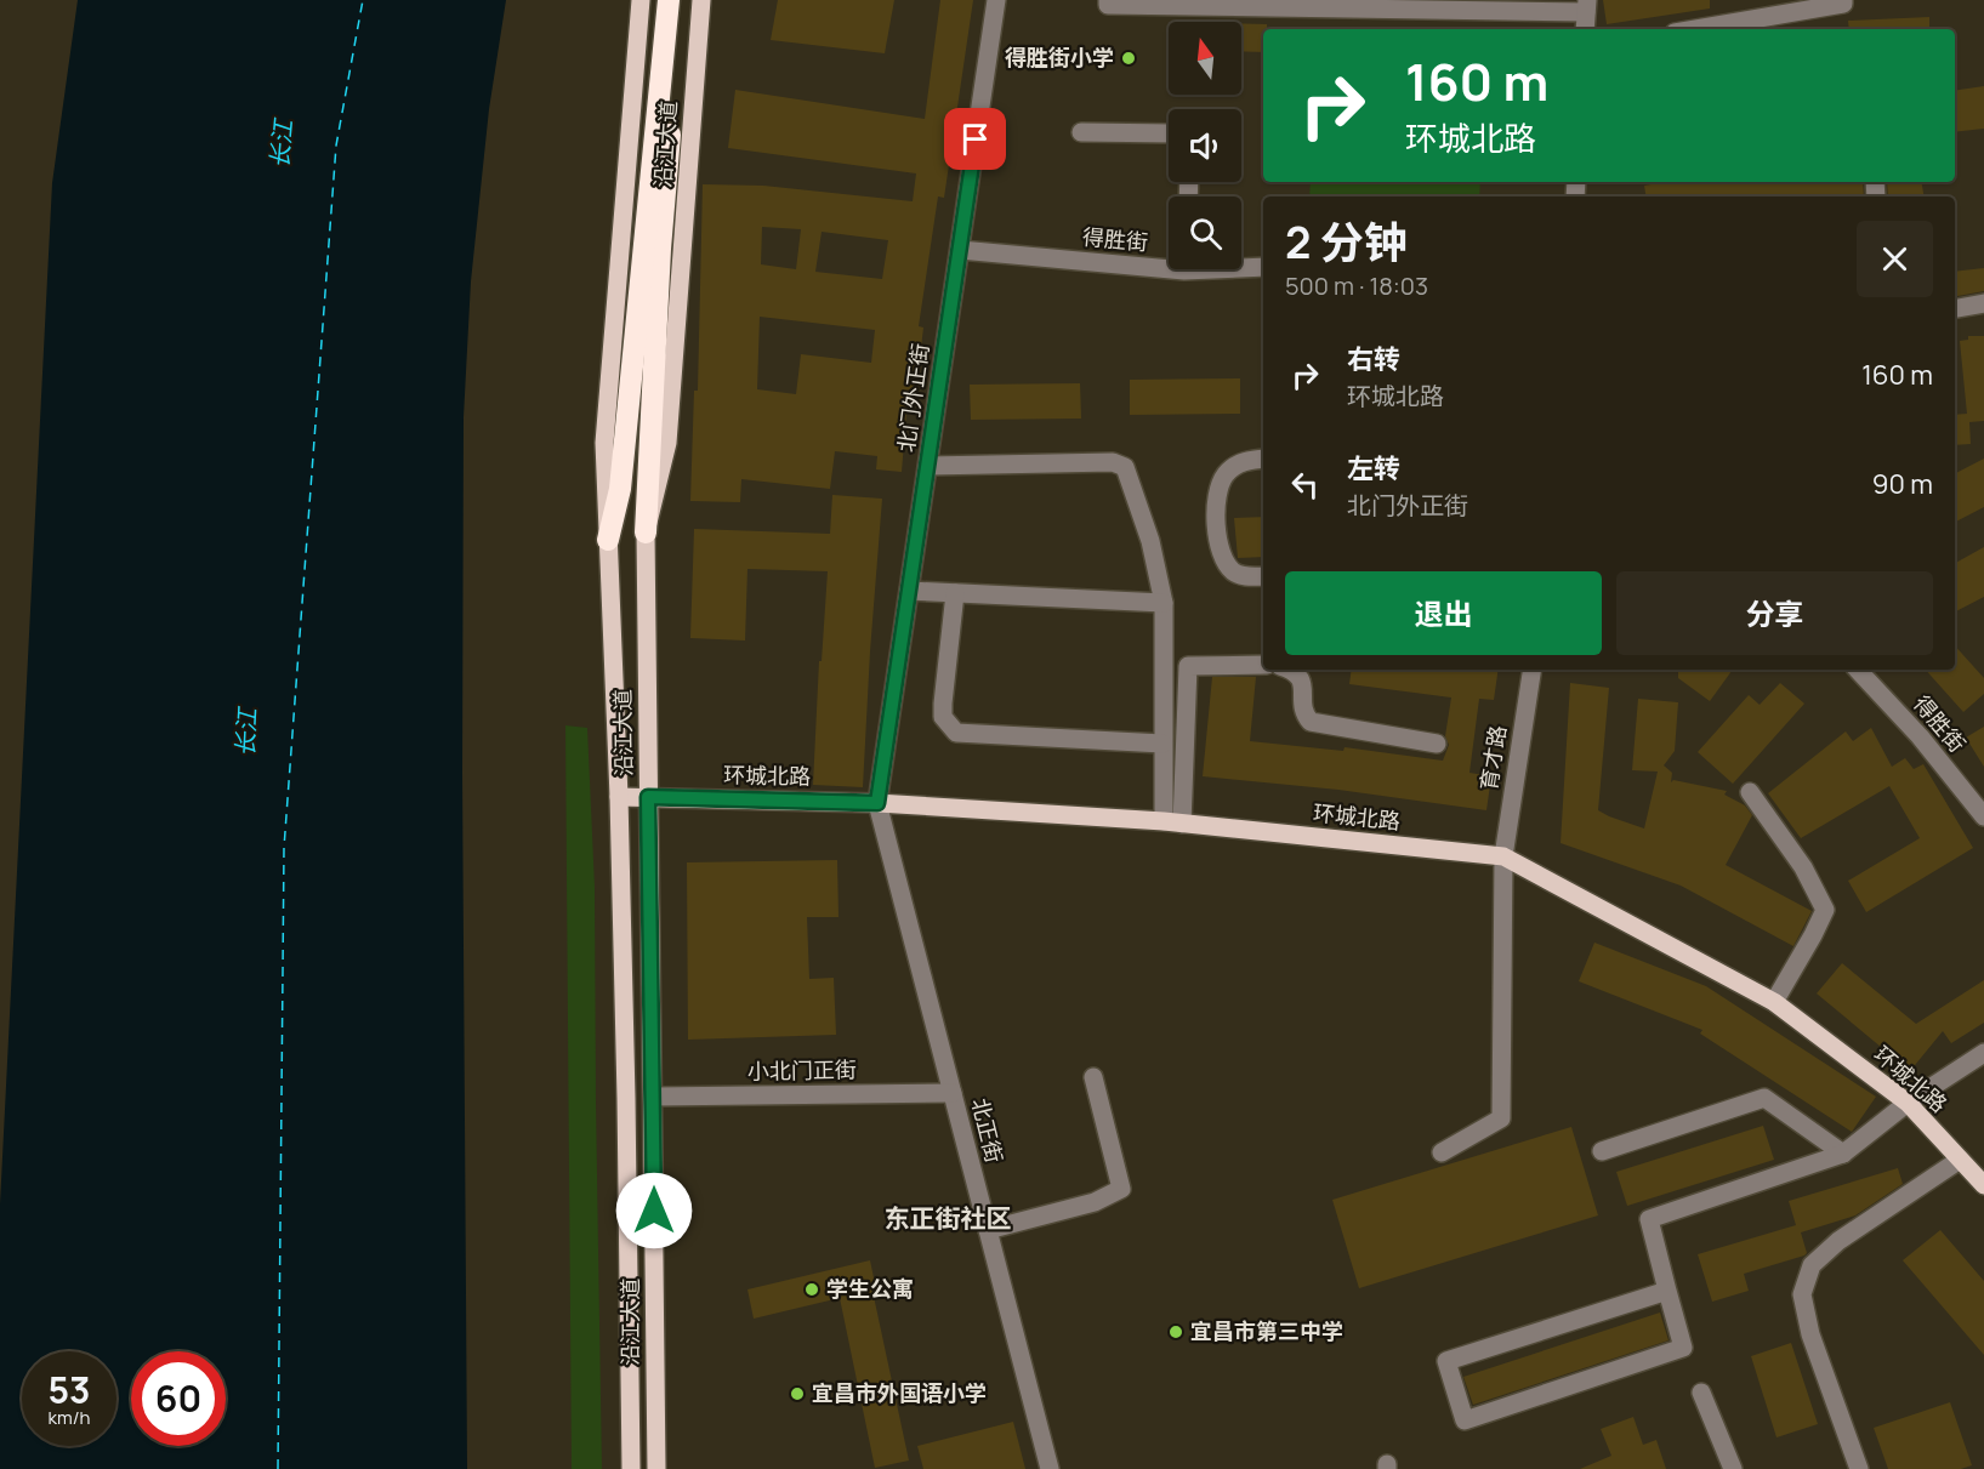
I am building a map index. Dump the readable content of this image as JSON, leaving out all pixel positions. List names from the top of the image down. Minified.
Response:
{"streets":{"main road":["沿江大道","环城北路"],"street":["得胜街","北门外正街","育才路","小北门正街","北正街"]},"crossings":[["沿江大道","环城北路"],["沿江大道","小北门正街"],["得胜街","北门外正街"],["北门外正街","环城北路"],["北门外正街","北正街"],["育才路","环城北路"],["环城北路","北正街"],["小北门正街","北正街"]],"districts":["东正街社区"],"water":["长江"],"places":["得胜街小学","学生公寓","宜昌市第三中学","宜昌市外国语小学"],"north":"top","page":{"turn":["160 m","环城北路"],"heading":["2 分钟","500 m · 18:03"],"list":[{"name":"右转","note":"环城北路","value":"160 m"},{"name":"左转","note":"北门外正街","value":"90 m"}],"buttons":["退出","分享"],"speed":"53 km/h","limit":"60"}}
